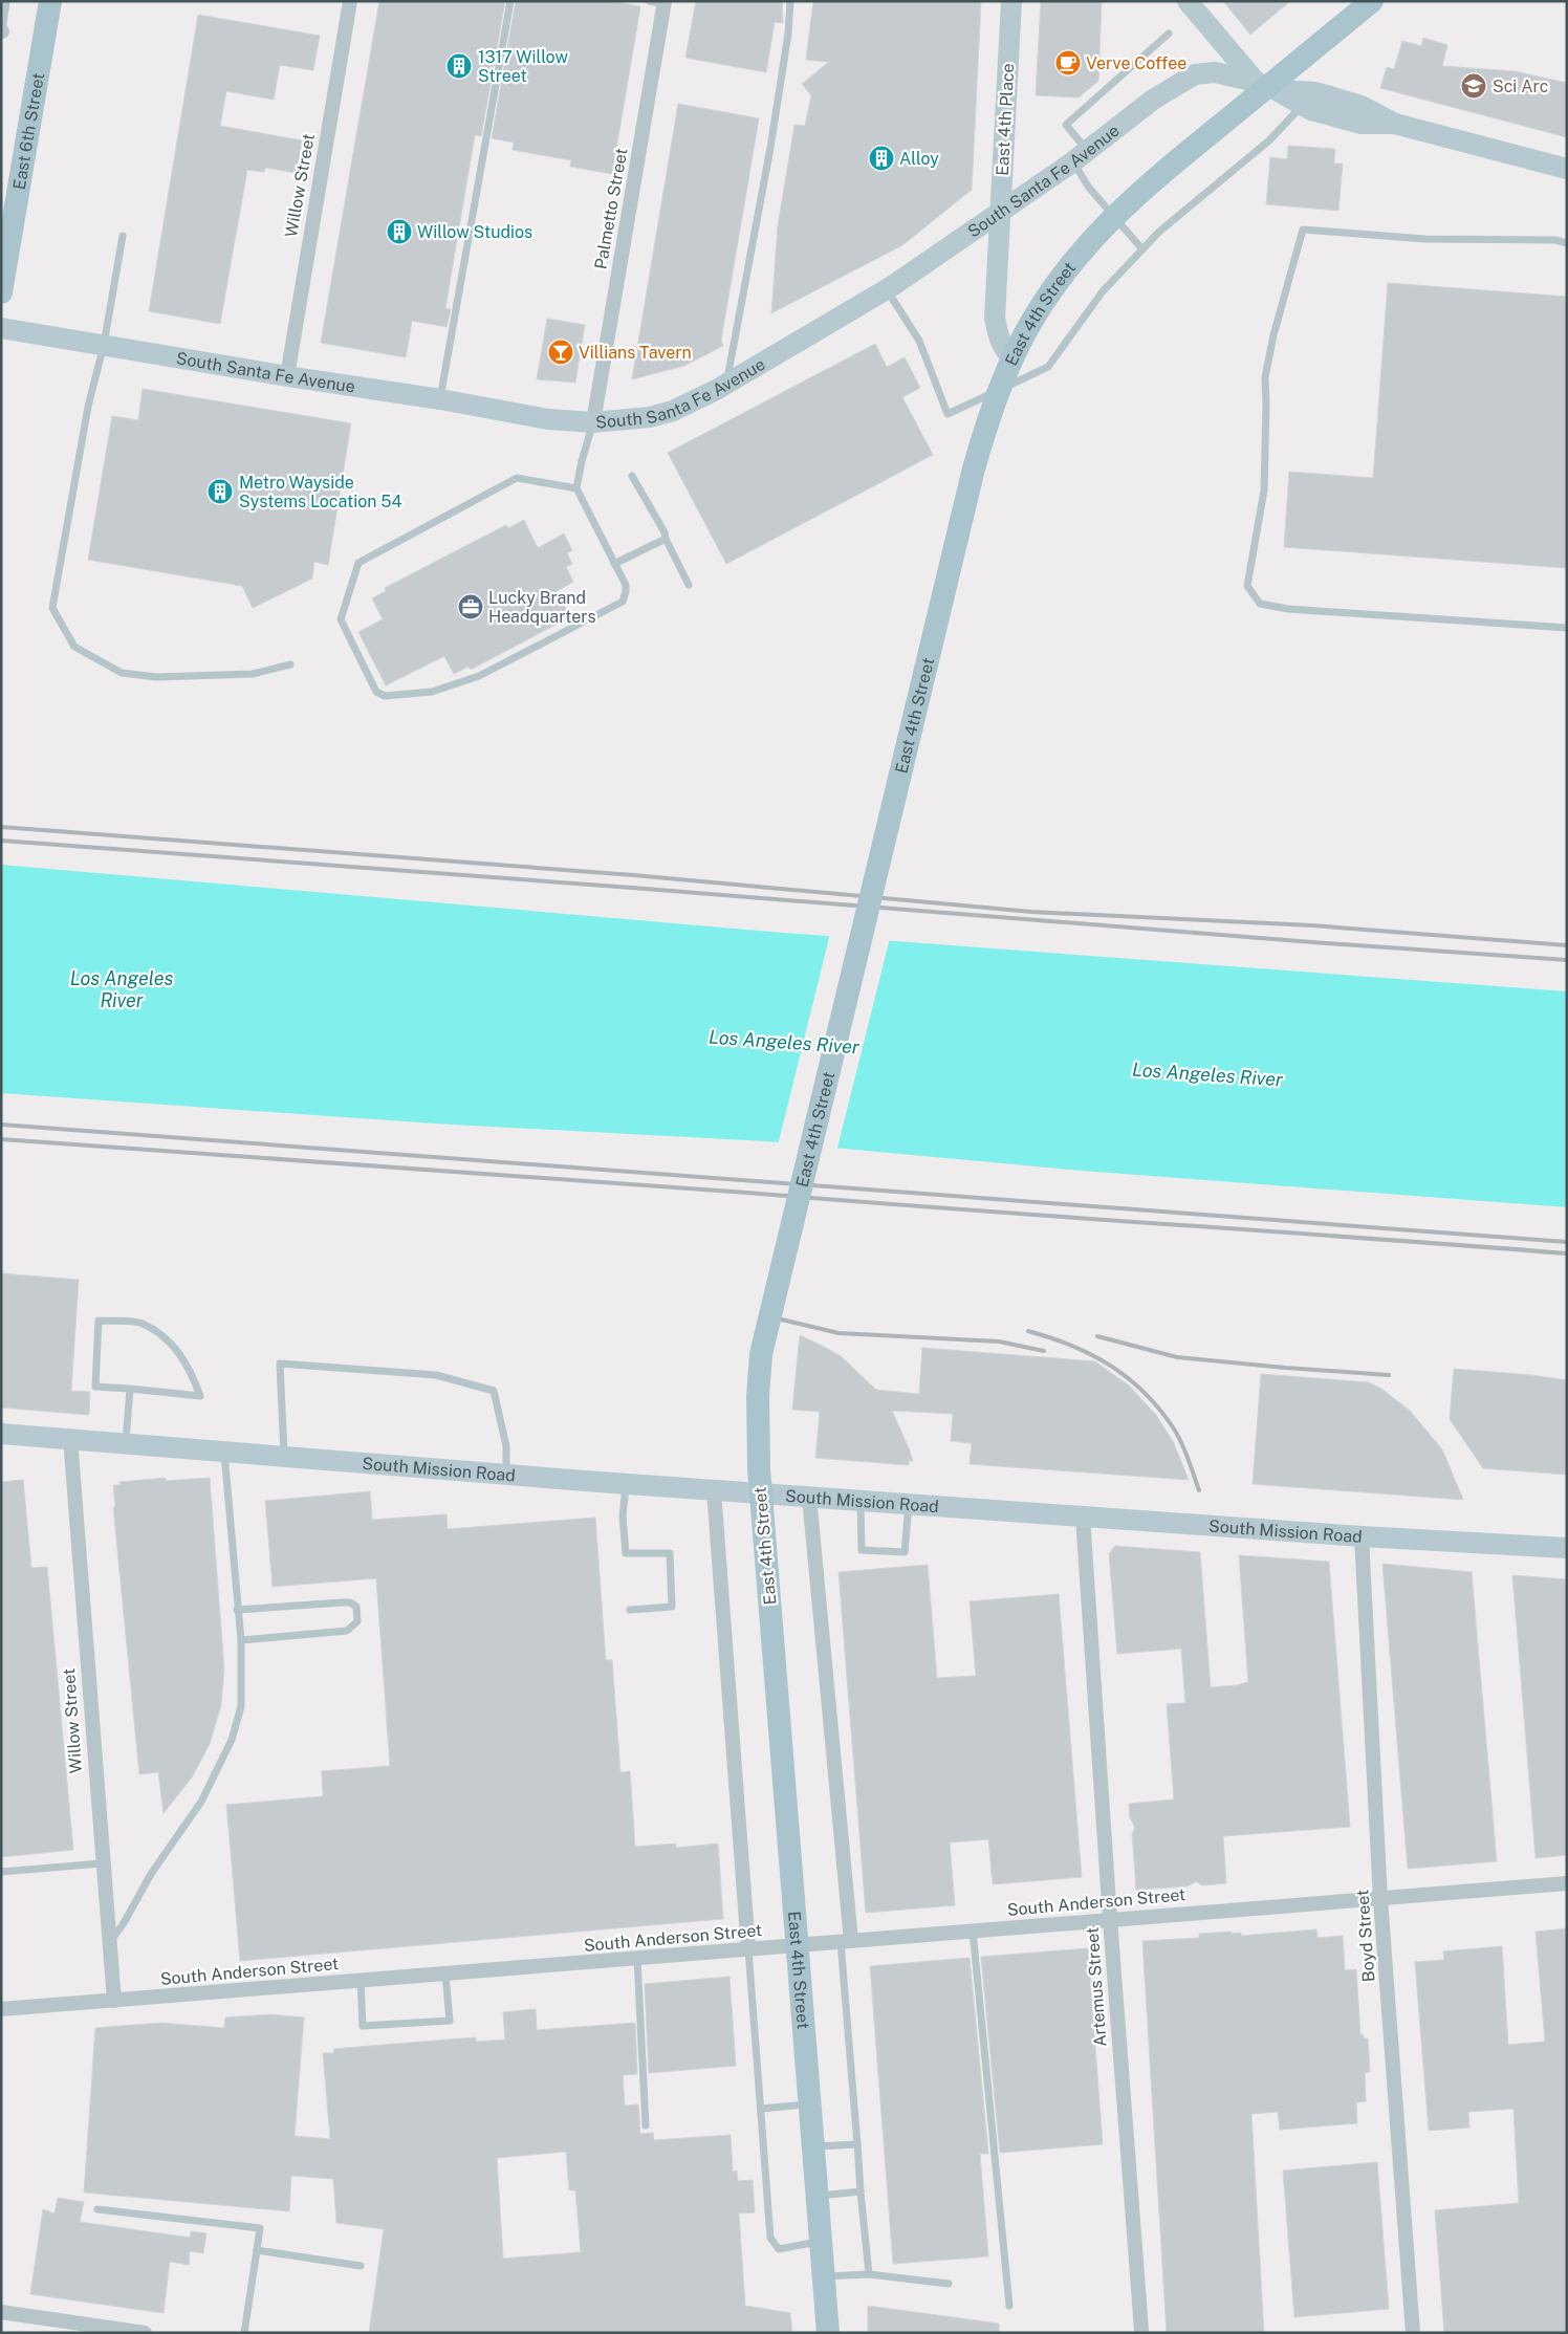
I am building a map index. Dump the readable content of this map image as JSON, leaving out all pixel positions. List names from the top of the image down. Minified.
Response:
{"streets":{"main road":["East 6th Street","East 4th Street"],"street":["East 4th Place","South Santa Fe Avenue","Willow Street","Palmetto Street","South Mission Road","South Anderson Street","Boyd Street","Artemus Street"]},"crossings":[["East 4th Place","East 4th Street"],["South Santa Fe Avenue","Willow Street"],["South Santa Fe Avenue","Palmetto Street"],["Willow Street","South Mission Road"],["Willow Street","South Anderson Street"],["East 4th Street","South Anderson Street"],["South Mission Road","Boyd Street"],["South Mission Road","Artemus Street"],["South Anderson Street","Boyd Street"],["South Anderson Street","Artemus Street"]],"water":["Los Angeles River"],"places":{"cafe":["Verve Coffee"],"building":["1317 Willow Street","Alloy","Willow Studios","Metro Wayside Systems Location 54"],"school or university":["Sci Arc"],"bar":["Villians Tavern"],"office":["Lucky Brand Headquarters"]}}
